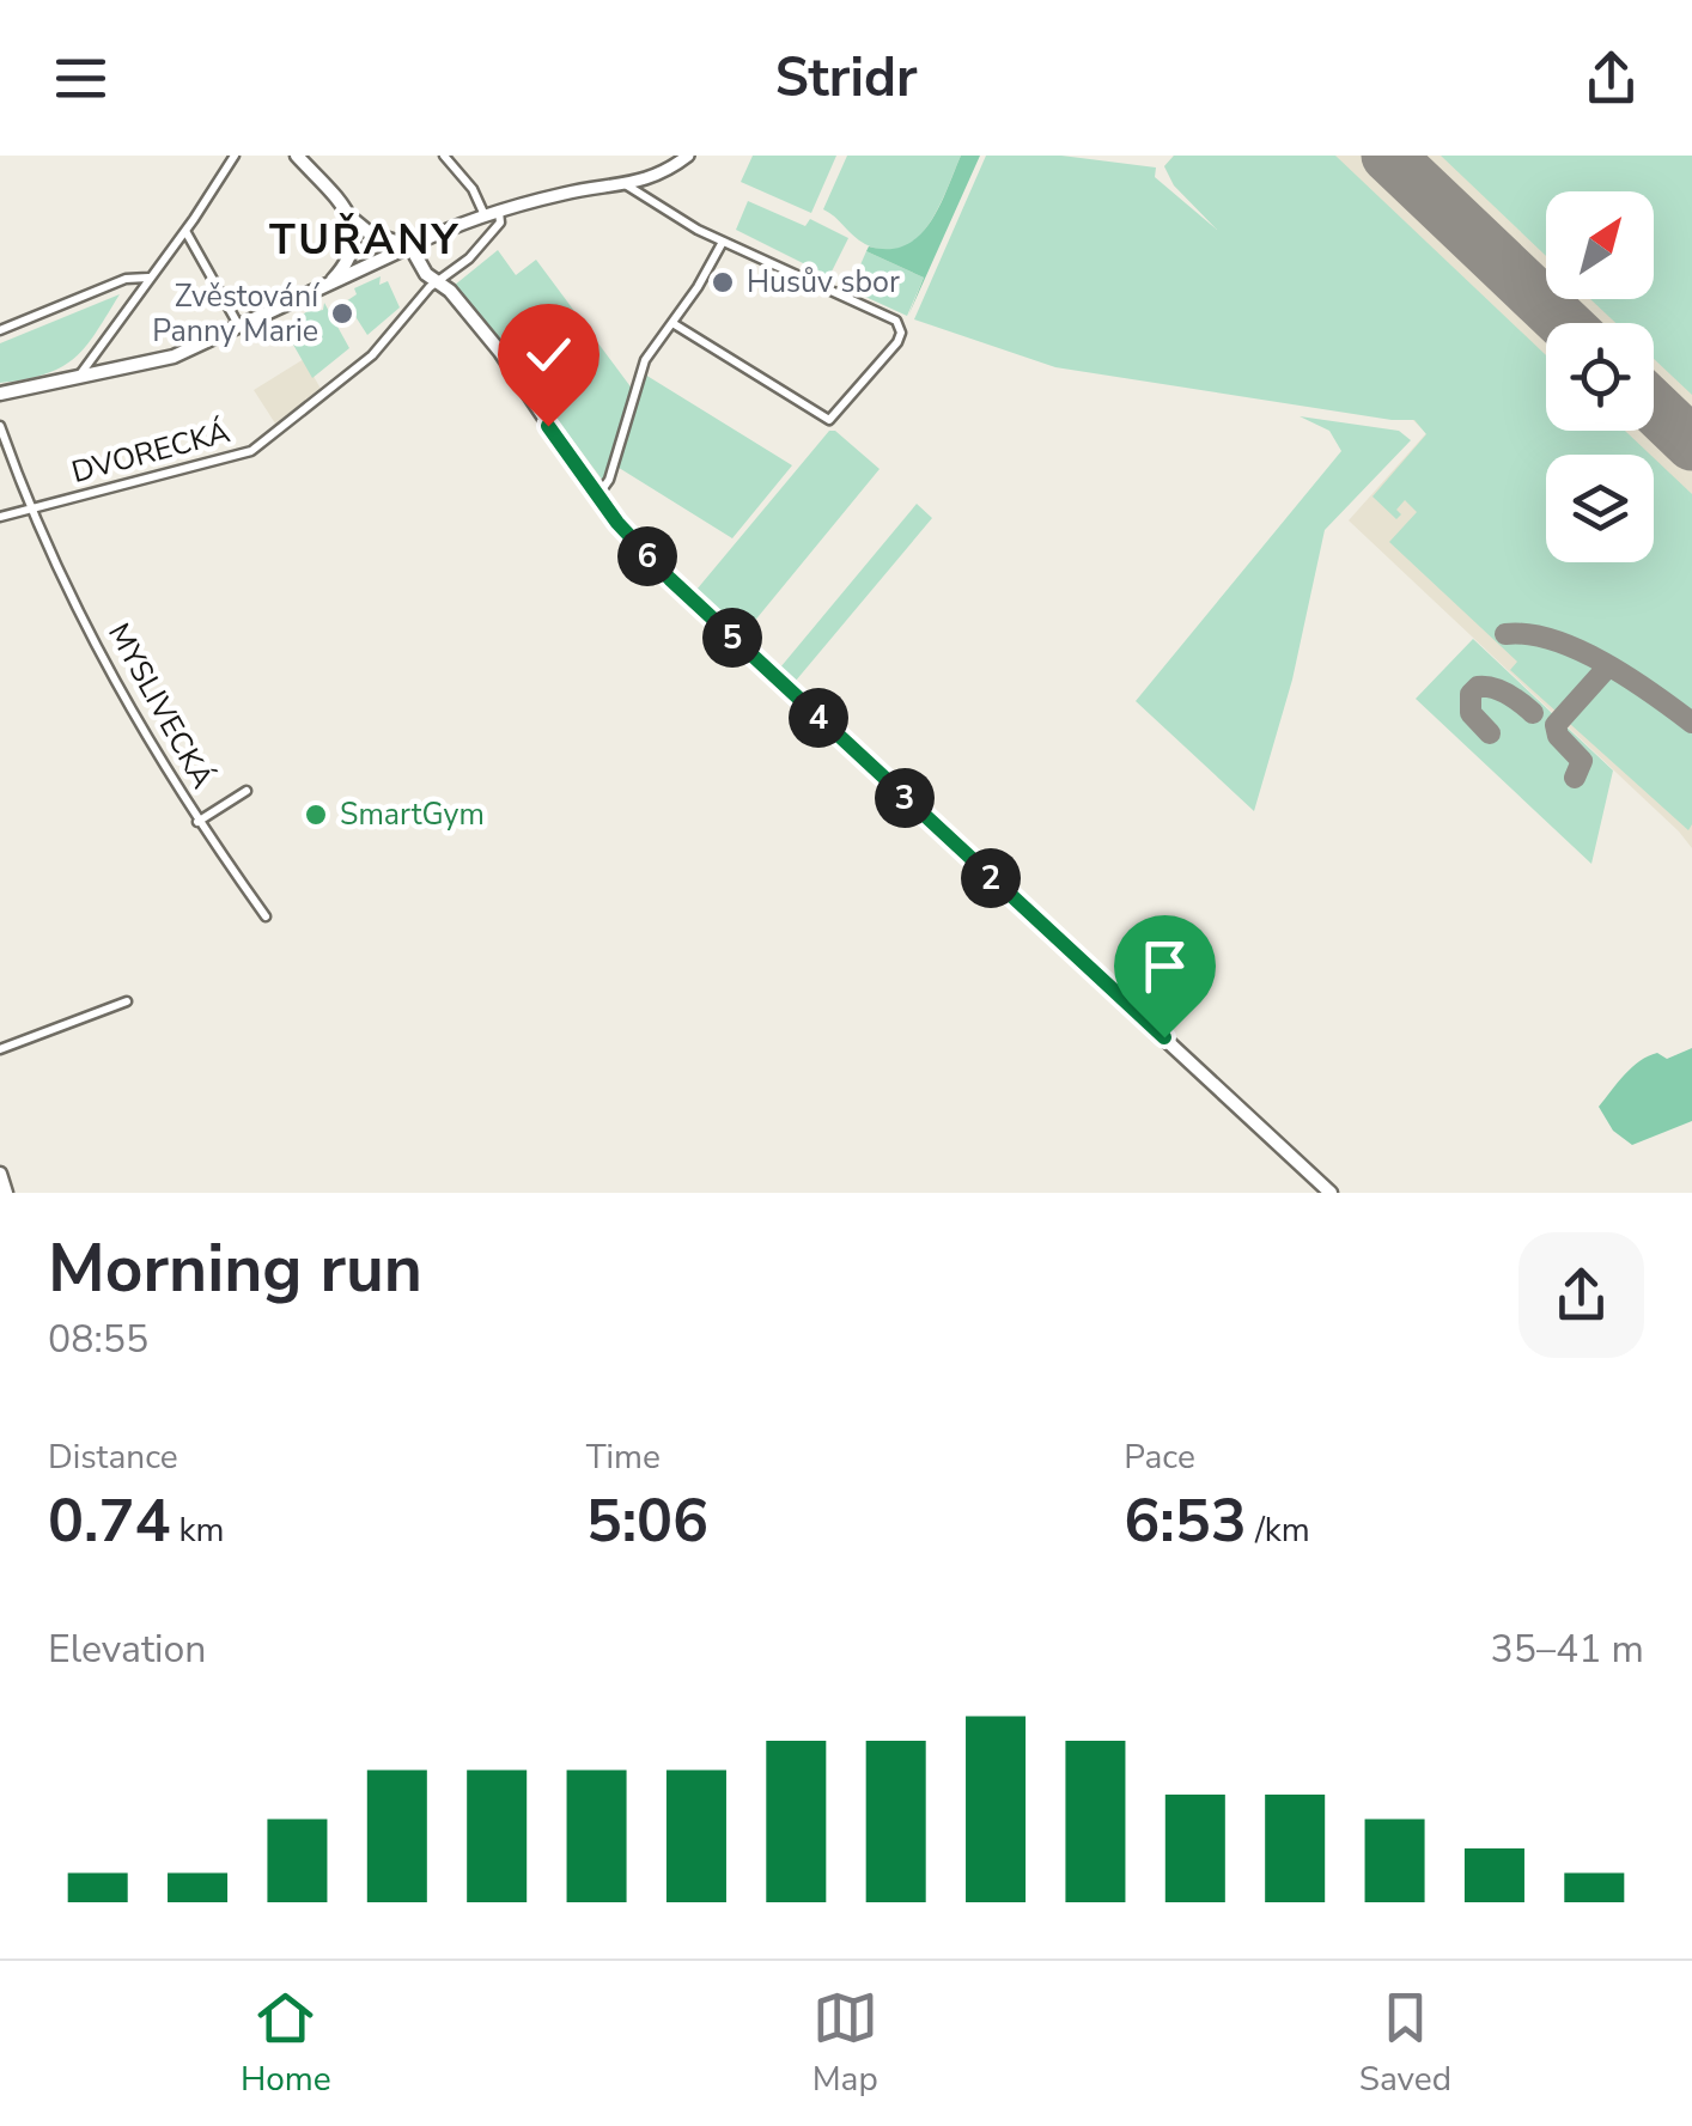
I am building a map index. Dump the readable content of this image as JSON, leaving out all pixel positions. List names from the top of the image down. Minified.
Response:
{"streets":{"street":["DVORECKÁ","MYSLIVECKÁ"]},"crossings":[["DVORECKÁ","MYSLIVECKÁ"]],"districts":["TUŘANY"],"places":["Husův sbor","Zvěstování Panny Marie","SmartGym"],"north":"top right","page":{"header":"Stridr","pins":["6","5","4","3","2"],"heading":["Morning run","08:55"],"stats":[["Distance","0.74 km"],["Time","5:06"],["Pace","6:53 /km"]],"chart":["Elevation","35–41 m"],"tabs":["Home","Map","Saved"]}}
